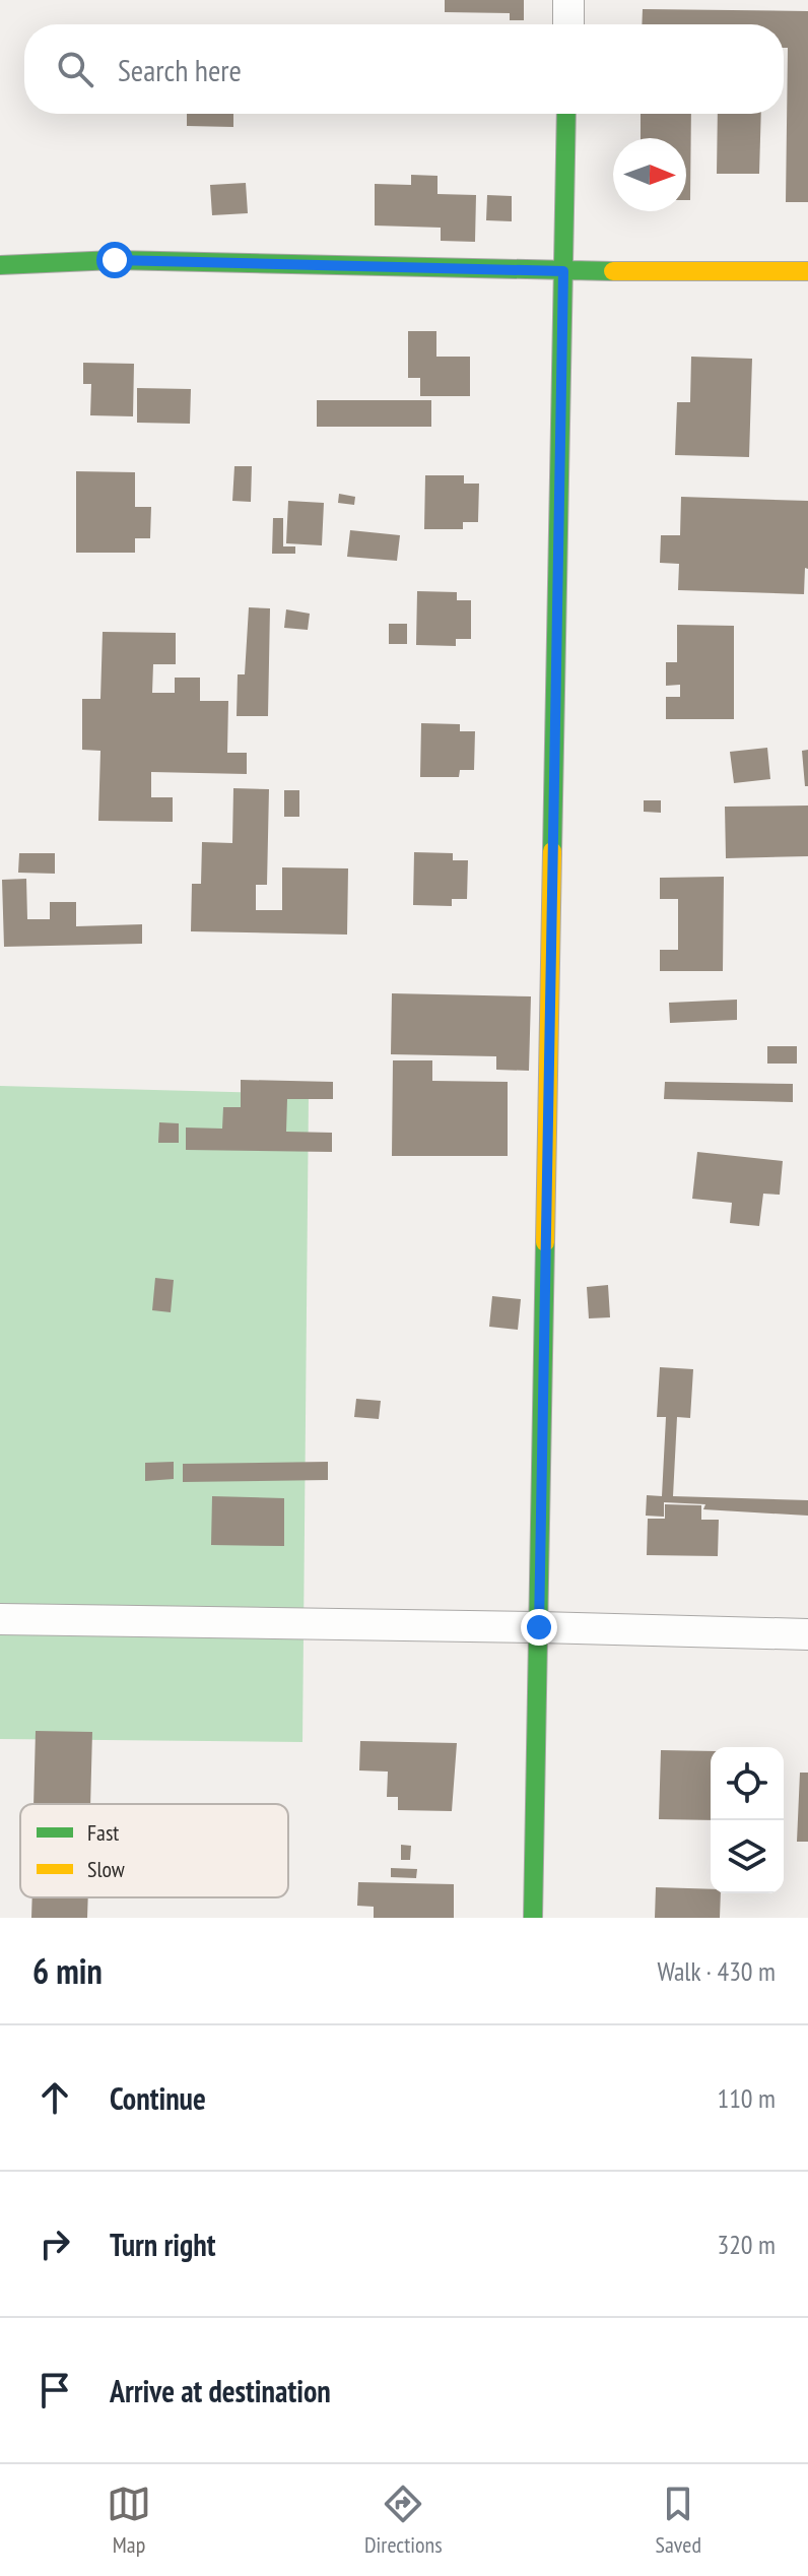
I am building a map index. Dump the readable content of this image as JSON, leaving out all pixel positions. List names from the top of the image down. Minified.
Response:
{"legend":["Fast","Slow"],"north":"right","page":{"search":"Search here","heading":["6 min","Walk · 430 m"],"list":[["Continue","110 m"],["Turn right","320 m"],"Arrive at destination"],"nav":["Map","Directions","Saved"]}}
